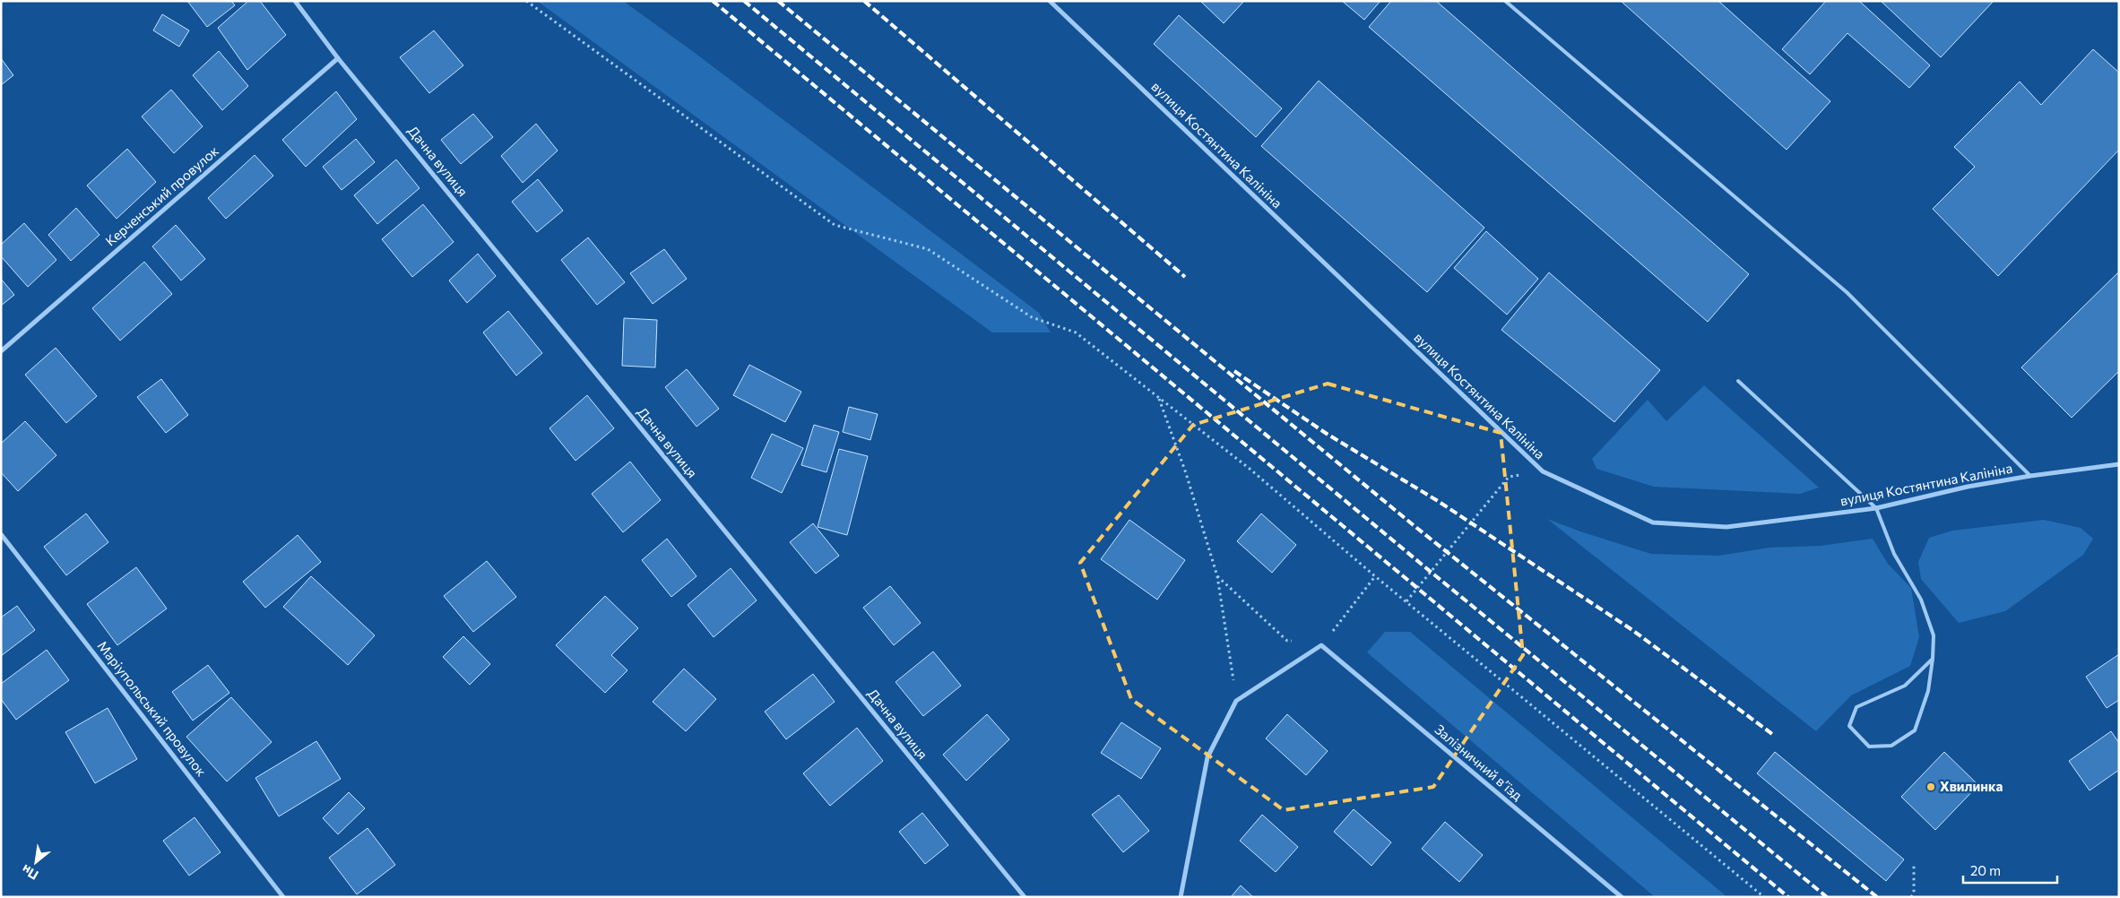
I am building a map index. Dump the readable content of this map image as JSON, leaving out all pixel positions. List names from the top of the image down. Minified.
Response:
{"streets":{"street":["вулиця Костянтина Калініна","Дачна вулиця","Керченський провулок","Маріупольський провулок","Залізничний в’їзд"]},"crossings":[["Дачна вулиця","Керченський провулок"]],"places":["Хвилинка"],"scale_bar":"20 m","north":"bottom left"}
